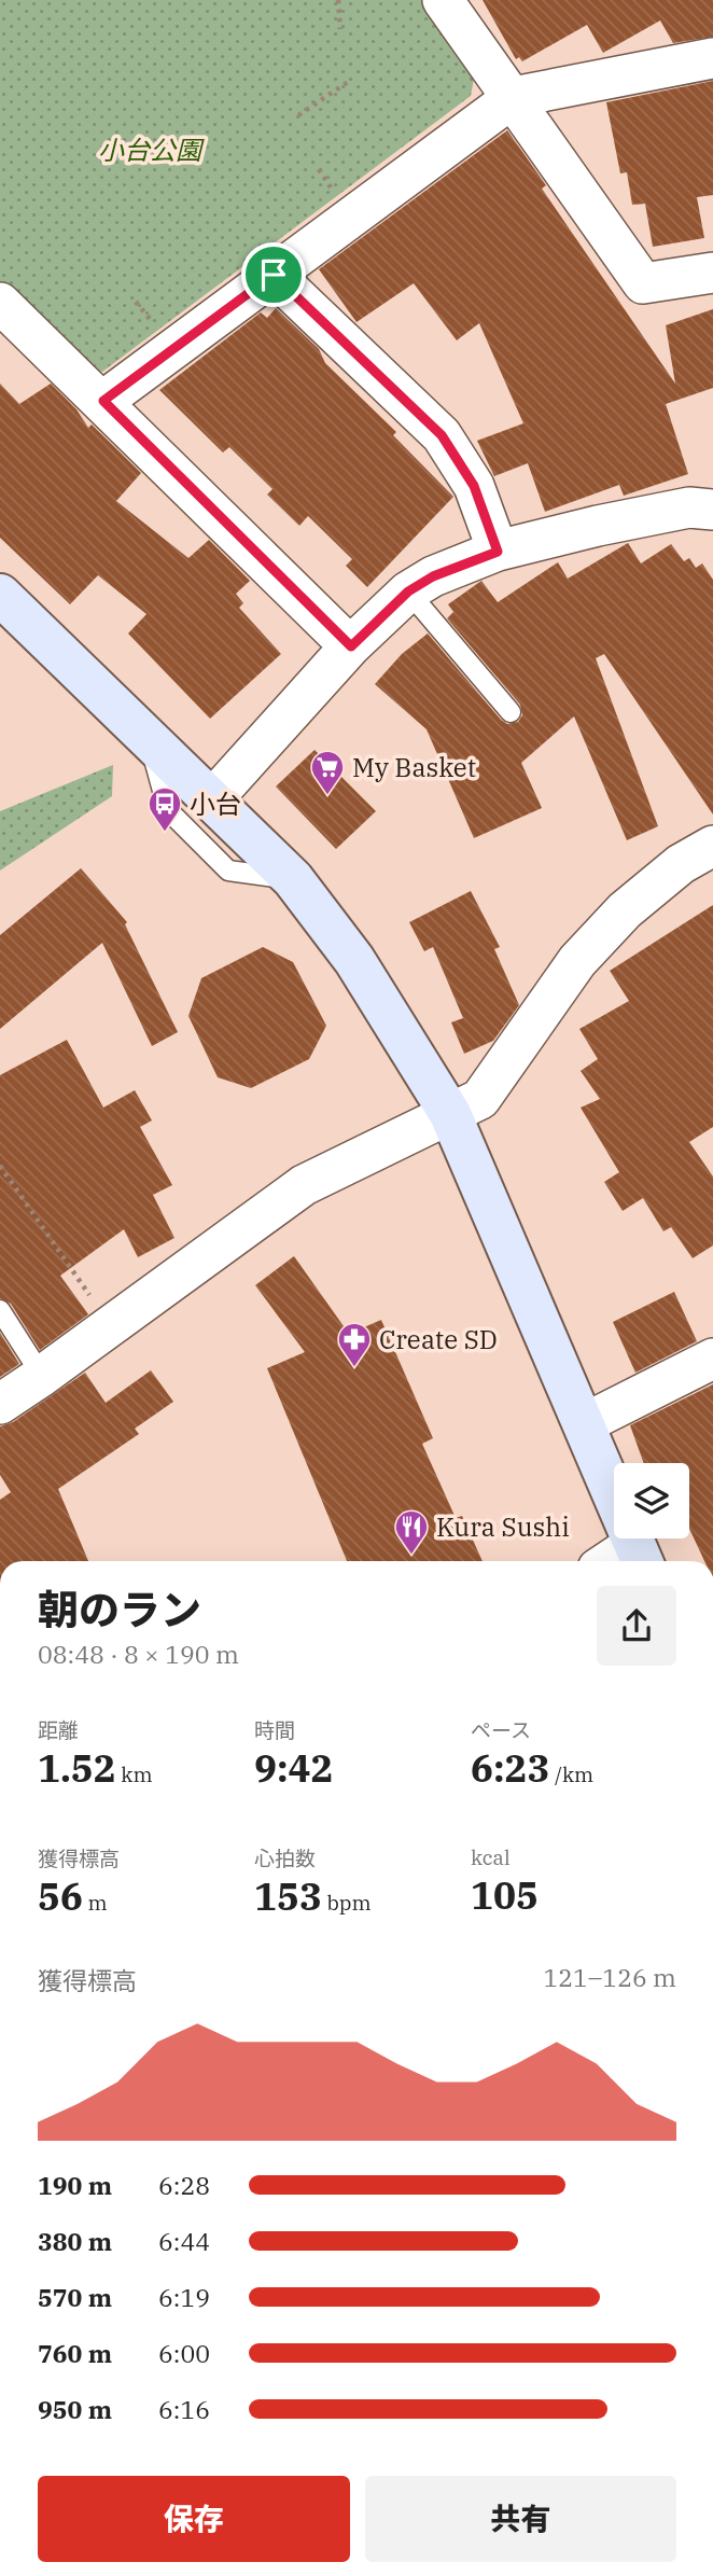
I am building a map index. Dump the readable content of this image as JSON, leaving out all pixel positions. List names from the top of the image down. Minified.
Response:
{"parks":["小台公園"],"places":{"supermarket":["My Basket"],"bus stop":["小台"],"pharmacy":["Create SD"],"restaurant":["Kura Sushi"]},"page":{"heading":["朝のラン","08:48 · 8 × 190 m"],"stats":[["距離","1.52 km"],["時間","9:42"],["ペース","6:23 /km"],["獲得標高","56 m"],["心拍数","153 bpm"],["kcal","105"]],"chart":["獲得標高","121–126 m"],"list":[{"name":"190 m","note":"6:28"},{"name":"380 m","note":"6:44"},{"name":"570 m","note":"6:19"},{"name":"760 m","note":"6:00"},{"name":"950 m","note":"6:16"}],"buttons":["保存","共有"]}}
